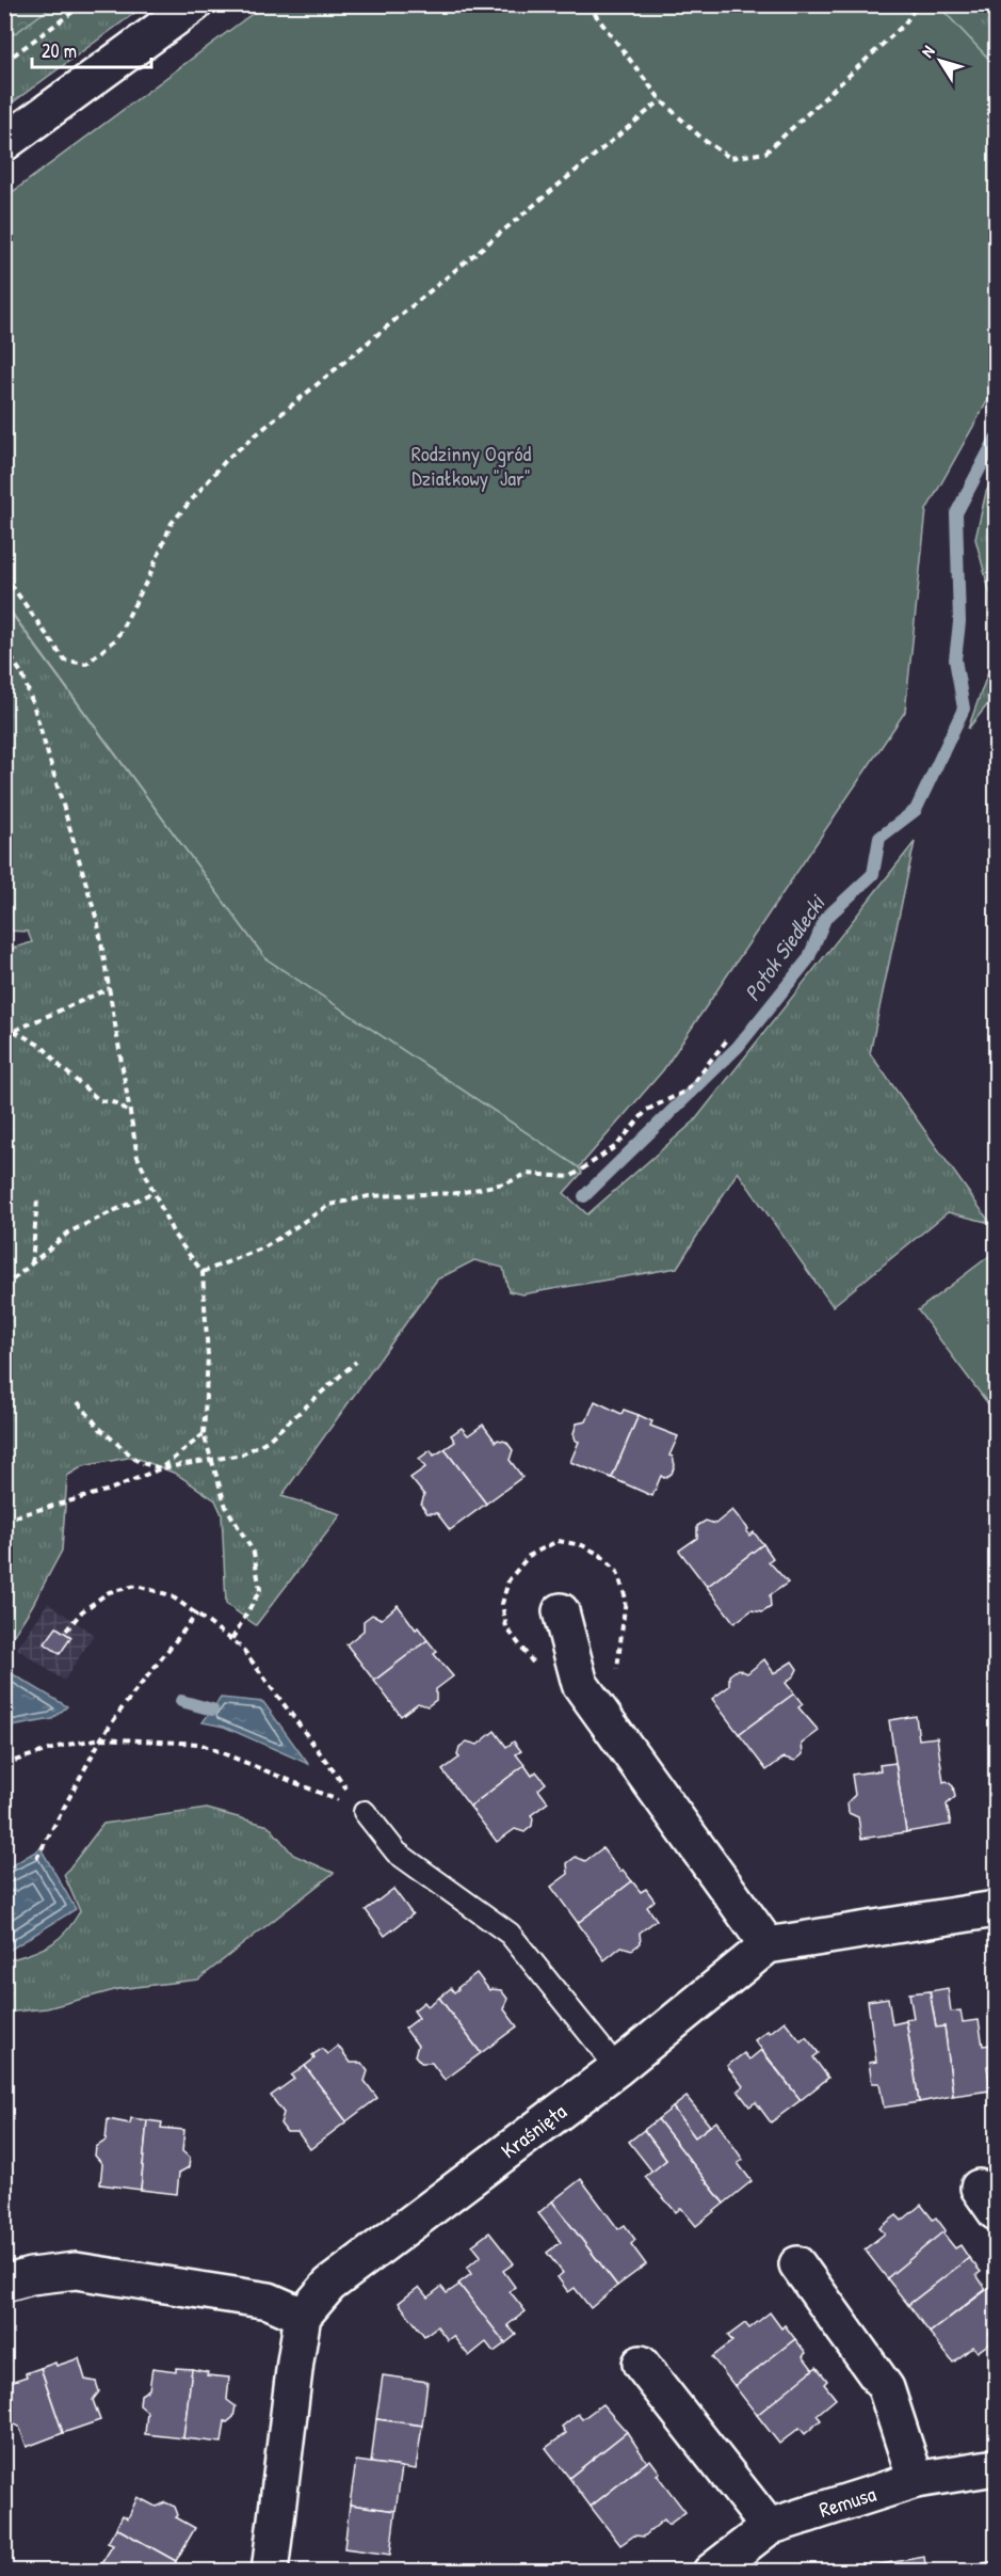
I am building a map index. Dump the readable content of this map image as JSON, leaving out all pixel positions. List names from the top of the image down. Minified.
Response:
{"streets":{"street":["Kraśnięta","Remusa"]},"water":["Potok Siedlecki"],"parks":["Rodzinny Ogród Działkowy \"Jar\""],"scale_bar":"20 m","north":"top left"}
